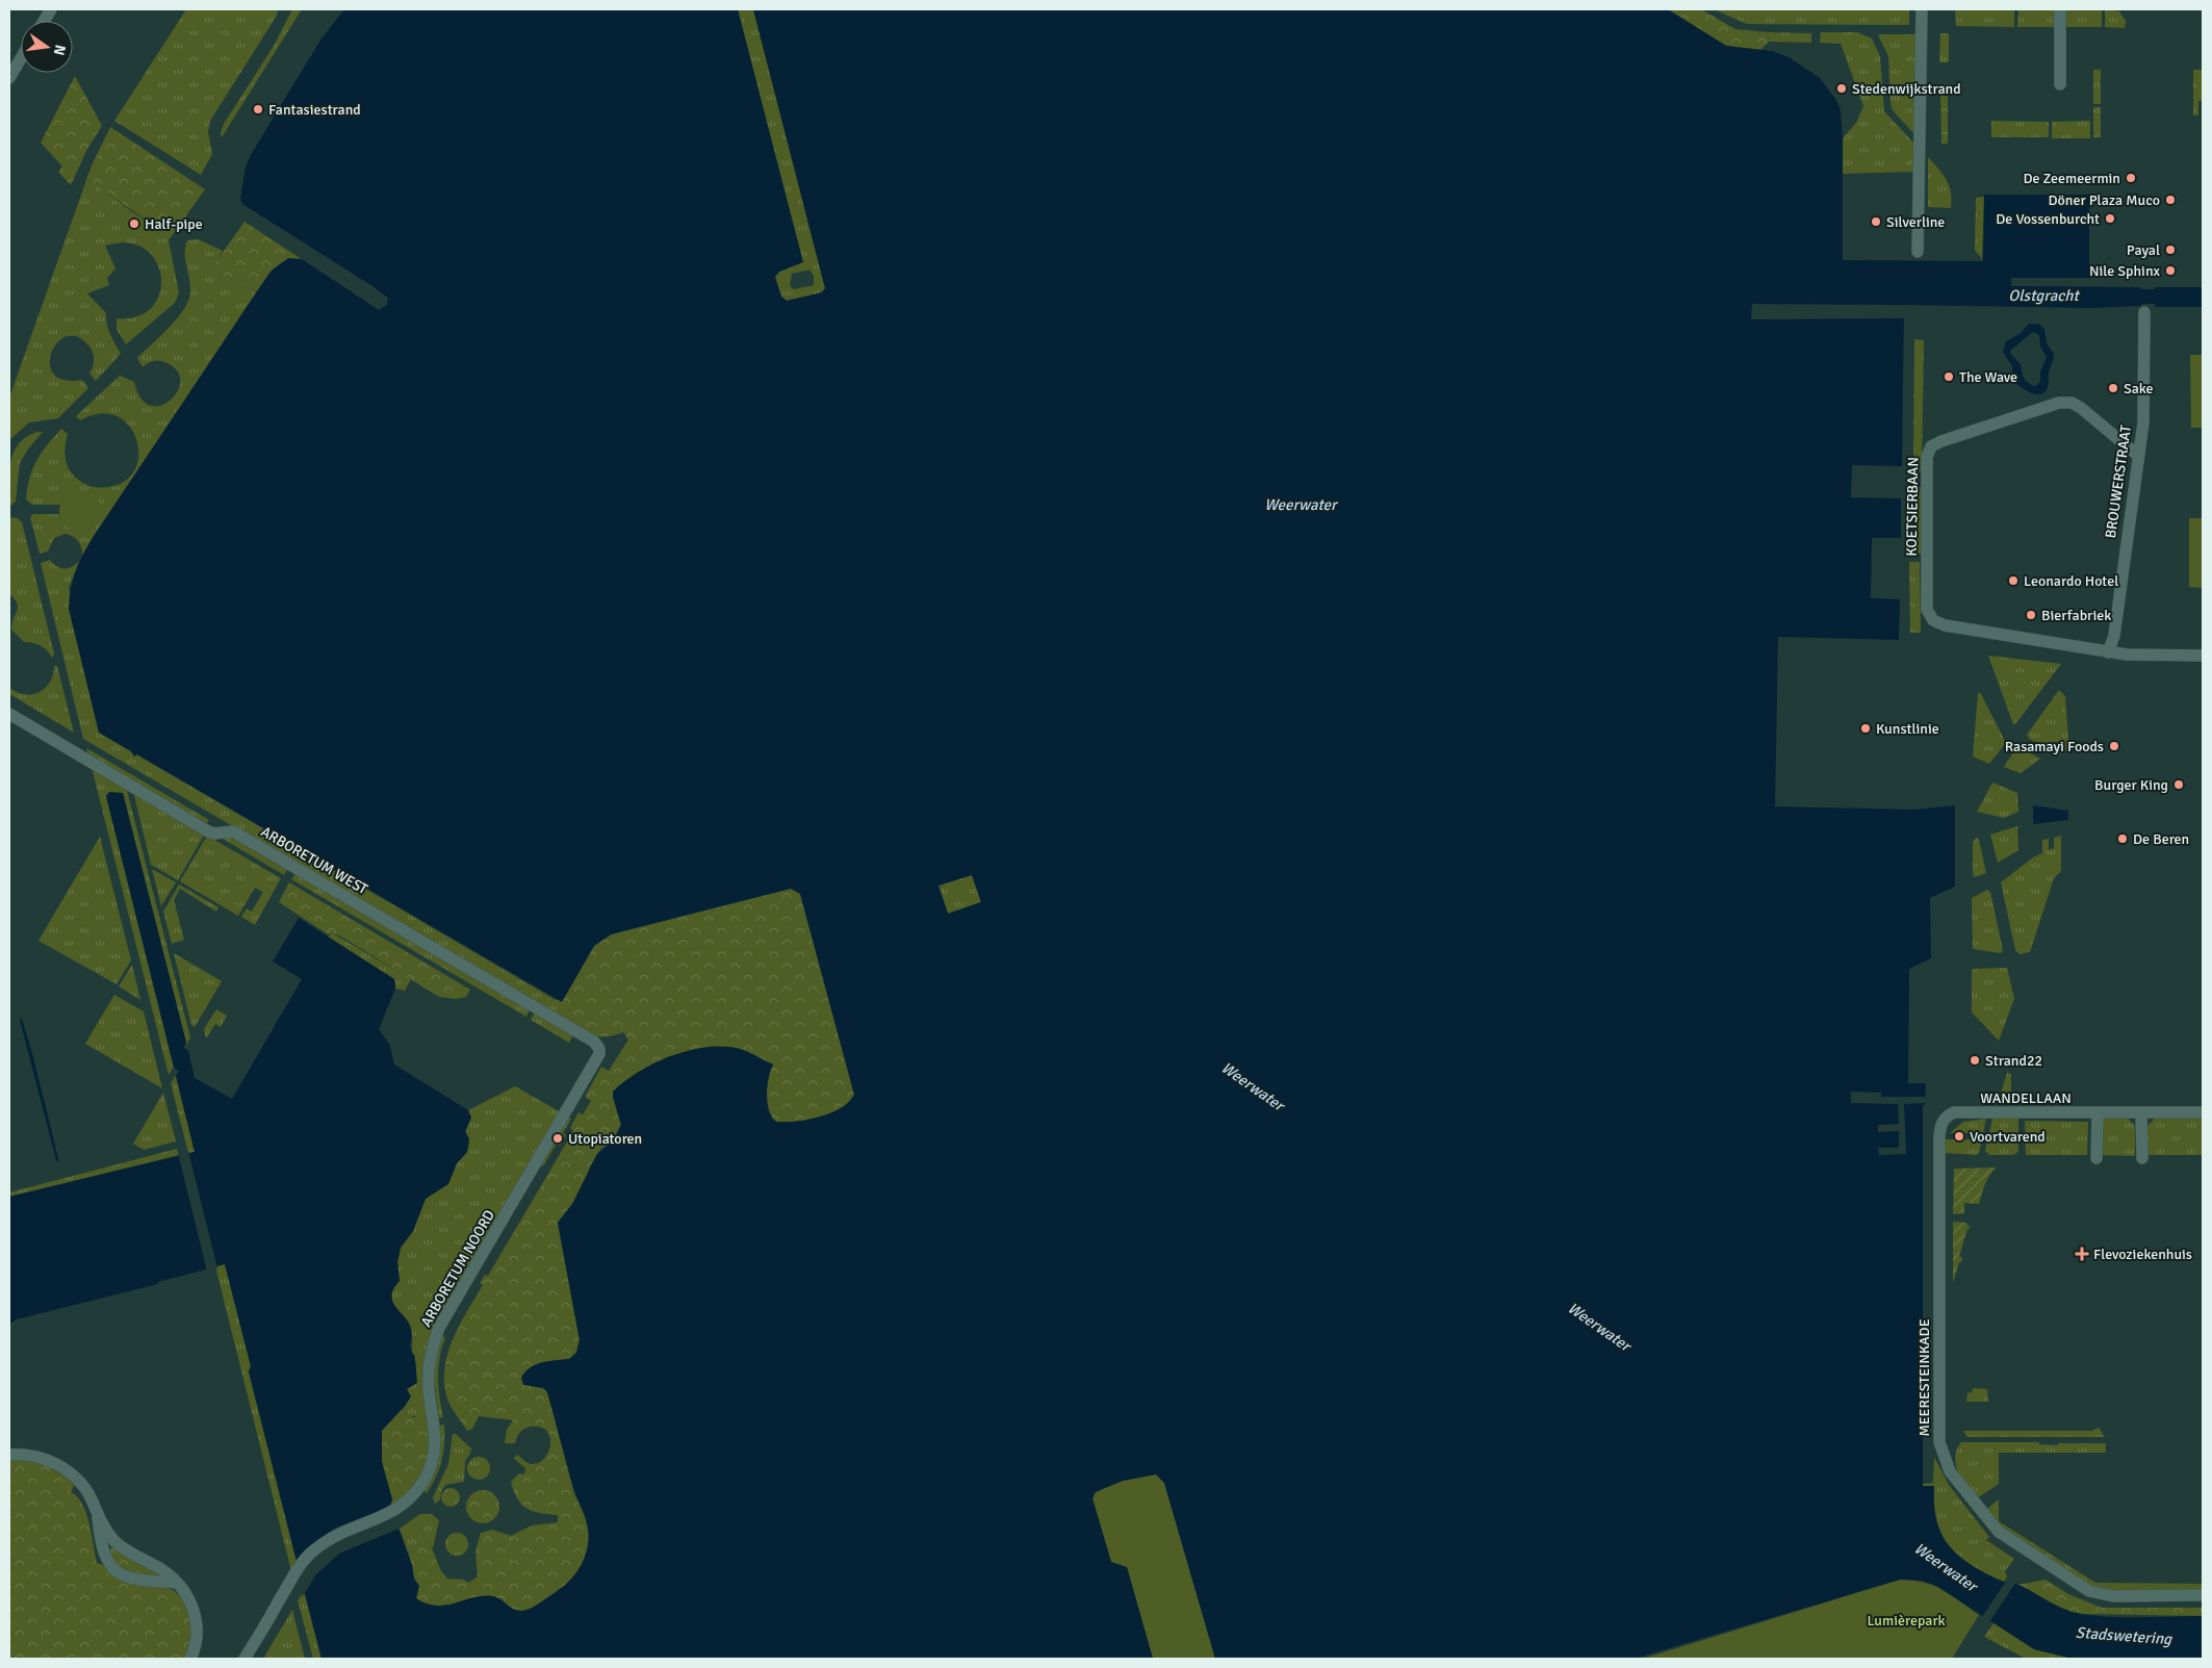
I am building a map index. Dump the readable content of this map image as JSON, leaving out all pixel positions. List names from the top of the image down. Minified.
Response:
{"streets":{"street":["BROUWERSTRAAT","KOETSIERBAAN","ARBORETUM WEST","WANDELLAAN","ARBORETUM NOORD","MEERESTEINKADE"]},"crossings":[["BROUWERSTRAAT","KOETSIERBAAN"],["ARBORETUM WEST","ARBORETUM NOORD"],["WANDELLAAN","MEERESTEINKADE"]],"water":["Olstgracht","Weerwater","Stadswetering"],"parks":["Lumièrepark"],"places":{"other":["Stedenwijkstrand","Fantasiestrand","De Zeemeermin","Döner Plaza Muco","De Vossenburcht","Silverline","Half-pipe","Payal","Nile Sphinx","The Wave","Sake","Leonardo Hotel","Bierfabriek","Kunstlinie","Rasamayi Foods","Burger King","De Beren","Strand22","Voortvarend","Utopiatoren"],"health":["Flevoziekenhuis"]},"north":"right"}
